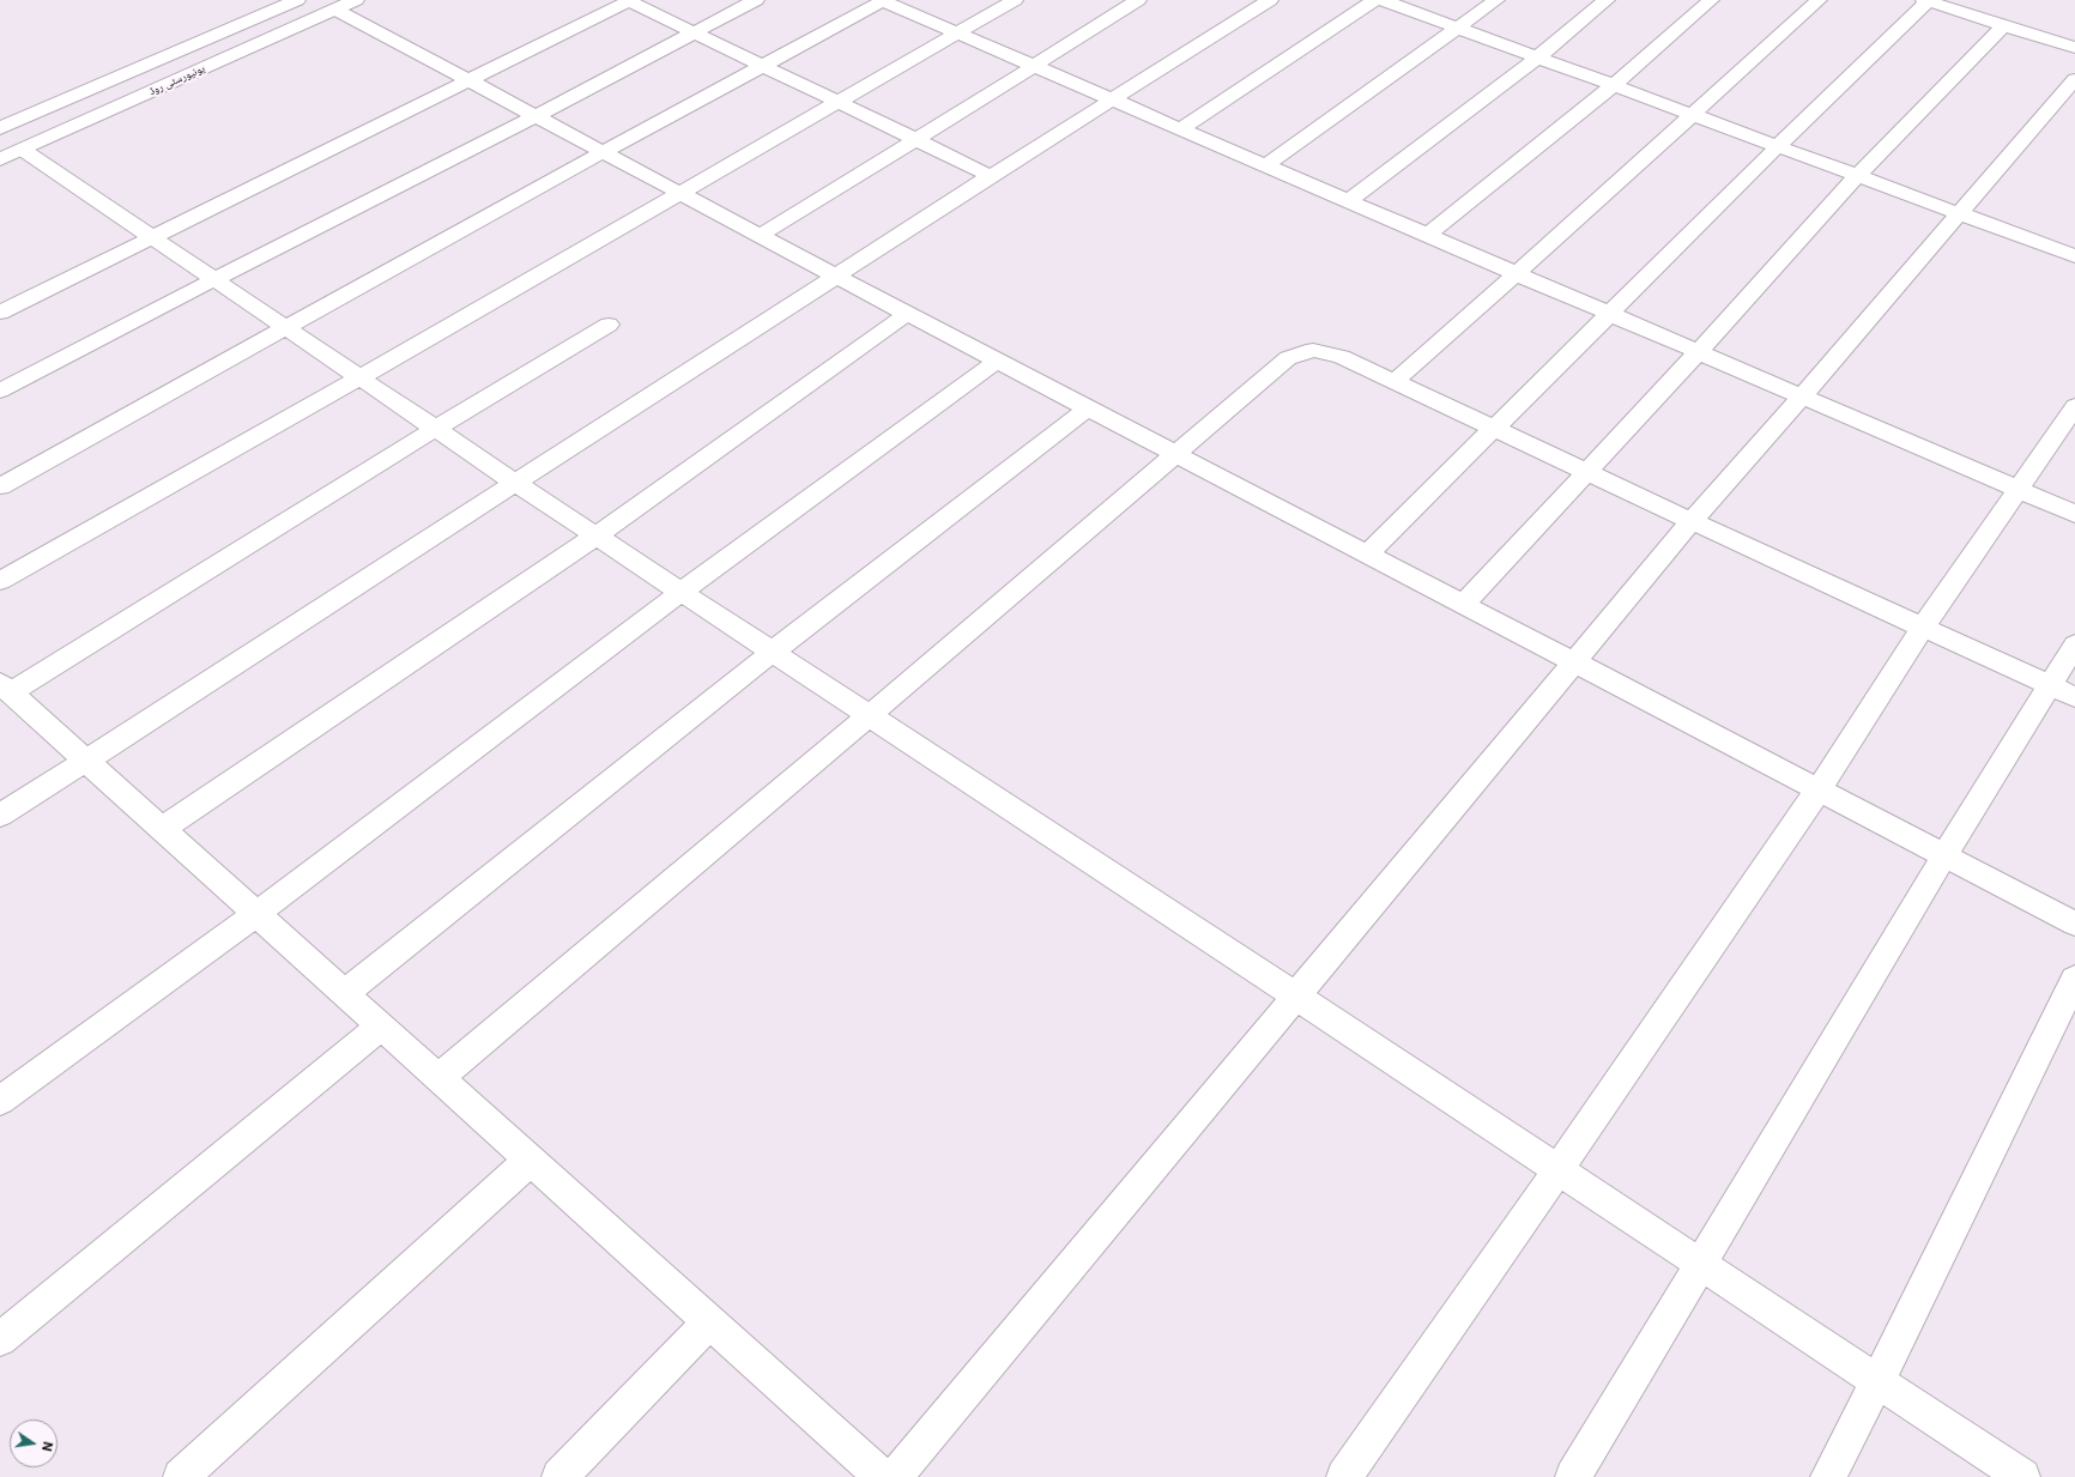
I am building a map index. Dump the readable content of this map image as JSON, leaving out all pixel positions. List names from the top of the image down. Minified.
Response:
{"streets":{"main road":["یونیورسٹی روڈ"]},"north":"right"}
